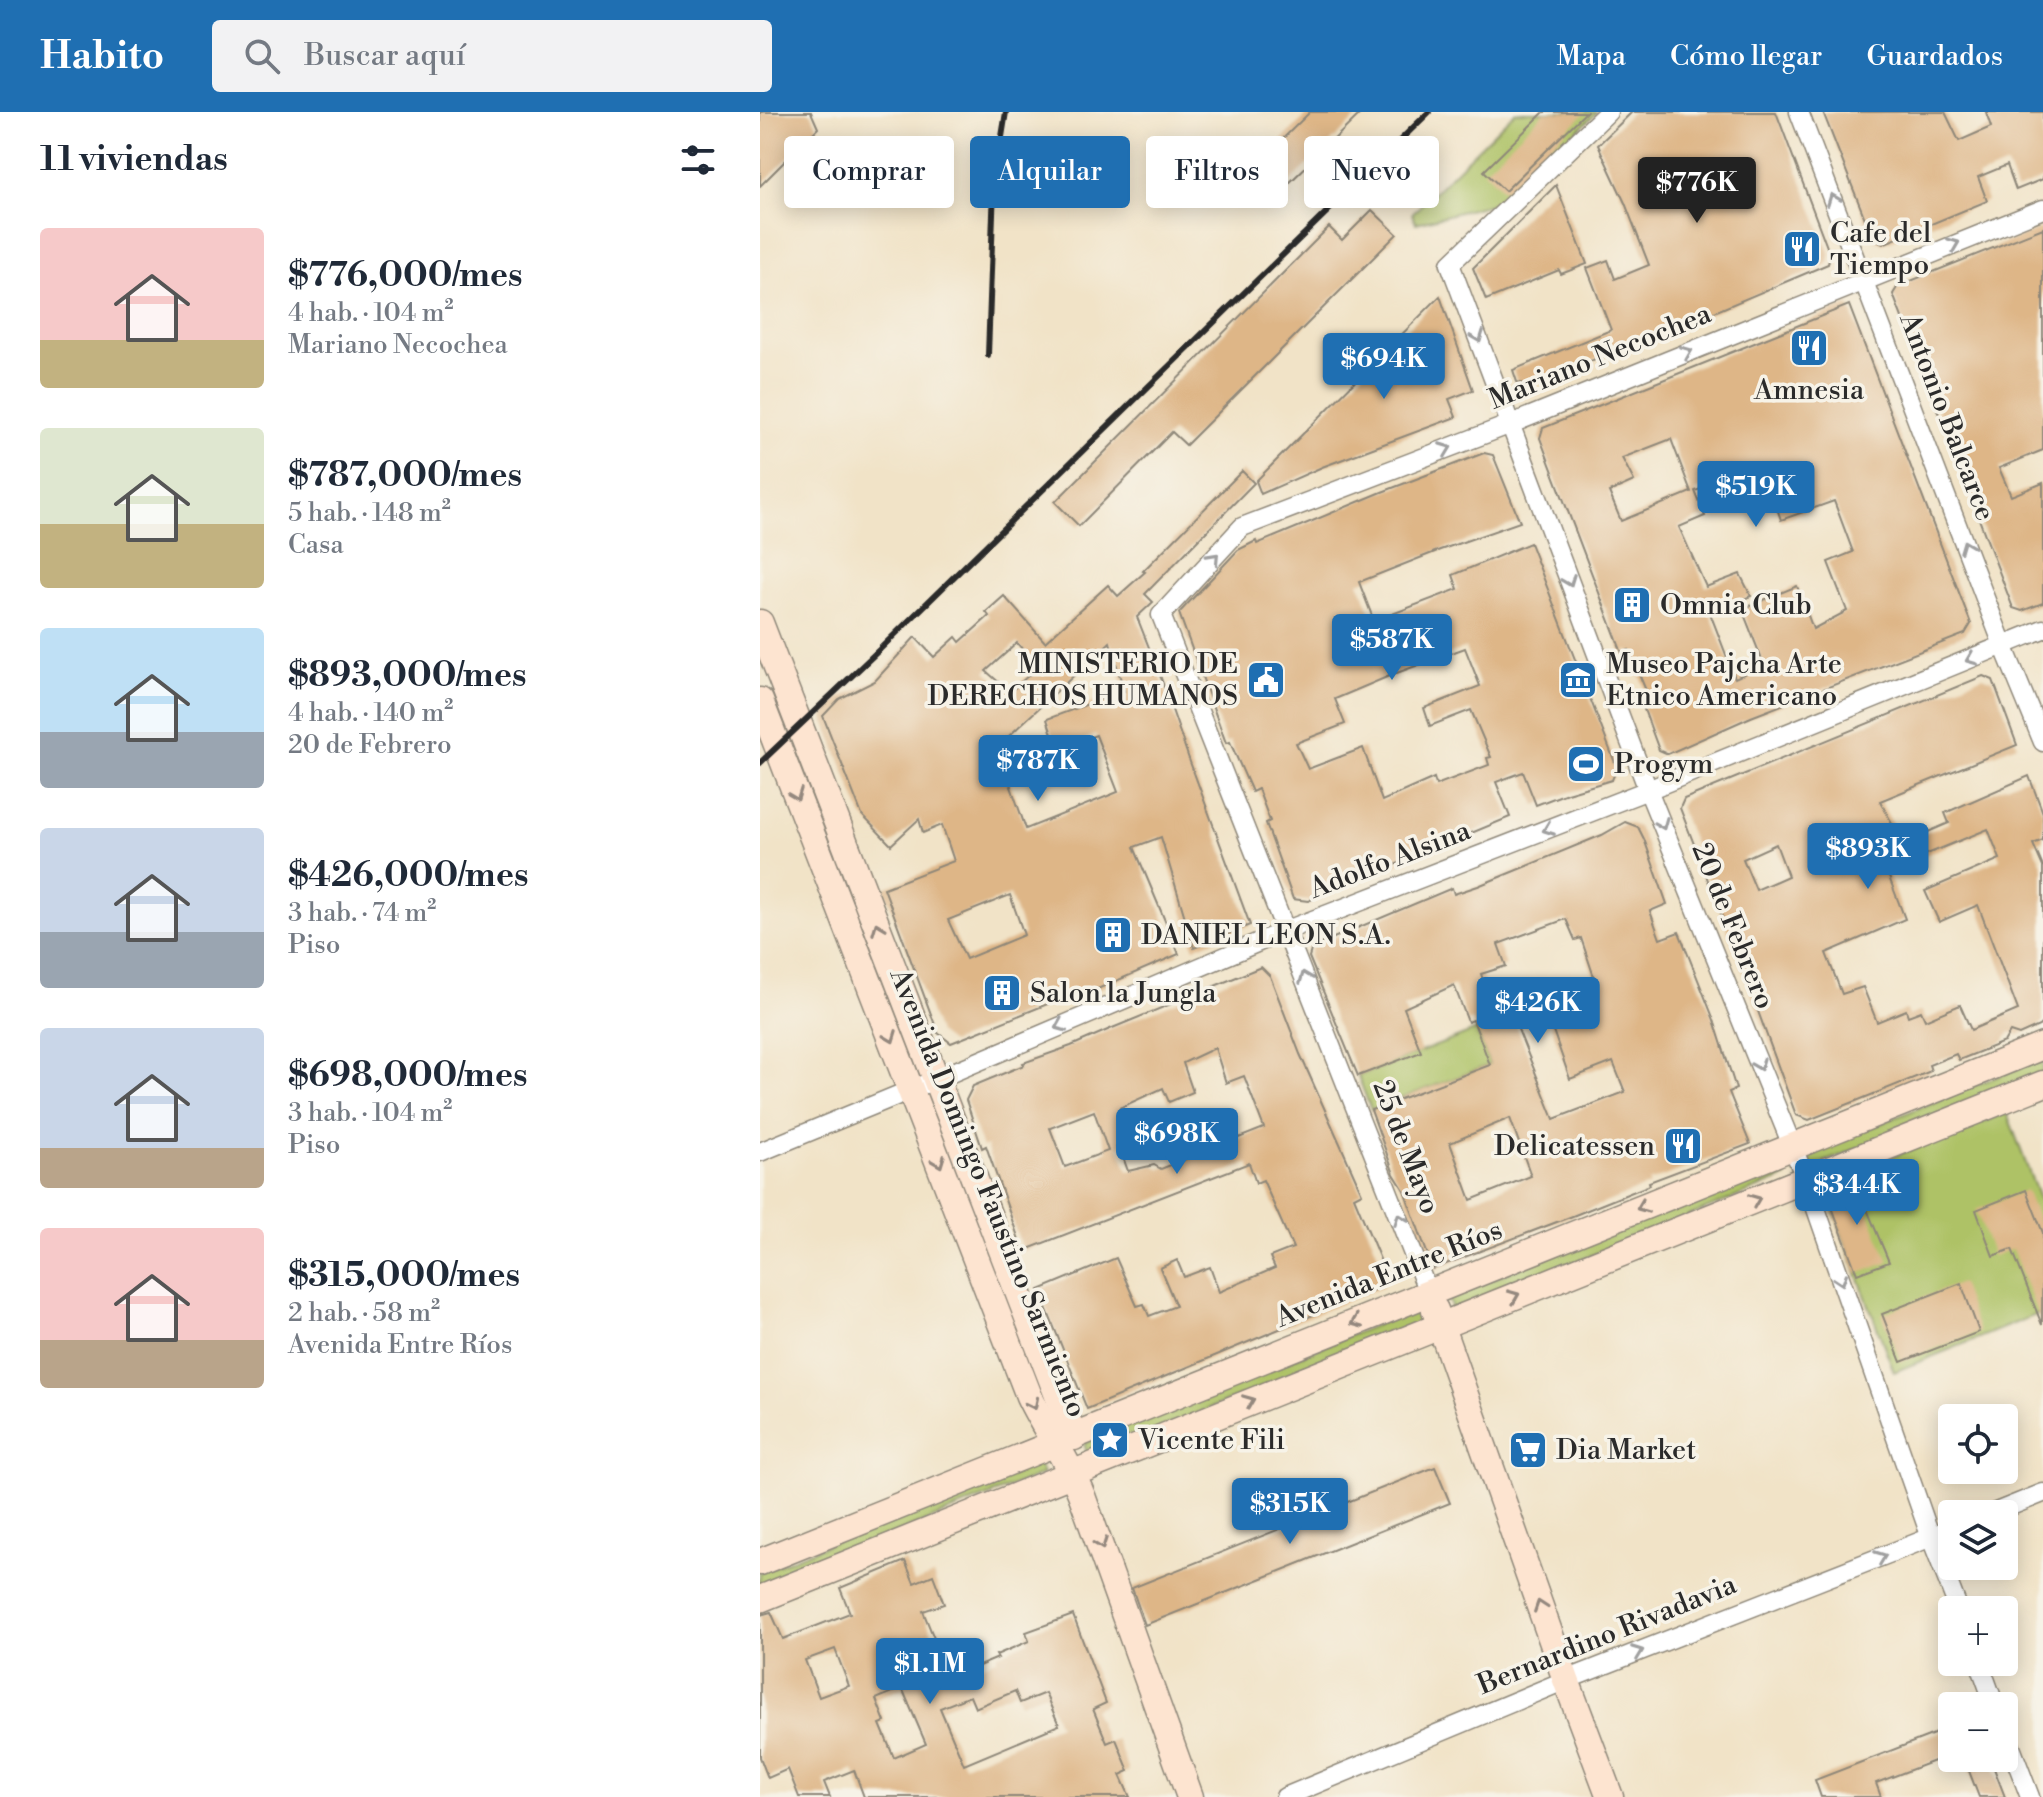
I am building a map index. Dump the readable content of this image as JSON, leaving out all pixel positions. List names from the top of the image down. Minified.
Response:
{"streets":{"main road":["25 de Mayo","Avenida Domingo Faustino Sarmiento","Avenida Entre Ríos"],"street":["Mariano Necochea","Antonio Balcarce","Adolfo Alsina","20 de Febrero","Bernardino Rivadavia"]},"crossings":[["Mariano Necochea","Antonio Balcarce"],["Mariano Necochea","20 de Febrero"],["Mariano Necochea","25 de Mayo"],["Antonio Balcarce","Adolfo Alsina"],["Adolfo Alsina","20 de Febrero"],["Adolfo Alsina","25 de Mayo"],["Adolfo Alsina","Avenida Domingo Faustino Sarmiento"],["20 de Febrero","Avenida Entre Ríos"],["20 de Febrero","Bernardino Rivadavia"],["25 de Mayo","Avenida Entre Ríos"],["25 de Mayo","Bernardino Rivadavia"],["Avenida Domingo Faustino Sarmiento","Avenida Entre Ríos"]],"one_way":["Mariano Necochea","Antonio Balcarce","Adolfo Alsina","20 de Febrero","25 de Mayo","Bernardino Rivadavia"],"places":{"restaurant":["Cafe del Tiempo","Amnesia","Delicatessen"],"building":["Omnia Club","DANIEL LEON S.A.","Salon la Jungla"],"public building":["MINISTERIO DE DERECHOS HUMANOS"],"museum":["Museo Pajcha Arte Etnico Americano"],"sports":["Progym"],"place":["Vicente Fili"],"supermarket":["Dia Market"]},"page":{"header":"Habito","search":"Buscar aquí","nav":["Mapa","Cómo llegar","Guardados"],"heading":"11 viviendas","chip":["Comprar","Alquilar","Filtros","Nuevo"],"price":["$776K","$694K","$519K","$587K","$787K","$893K","$426K","$698K","$344K","$315K","$1.1M"],"list":[{"name":"$776,000/mes","note":"4 hab. · 104 m² · Mariano Necochea"},{"name":"$787,000/mes","note":"5 hab. · 148 m² · Casa"},{"name":"$893,000/mes","note":"4 hab. · 140 m² · 20 de Febrero"},{"name":"$426,000/mes","note":"3 hab. · 74 m² · Piso"},{"name":"$698,000/mes","note":"3 hab. · 104 m² · Piso"},{"name":"$315,000/mes","note":"2 hab. · 58 m² · Avenida Entre Ríos"}],"map_buttons":["+","−"]}}
